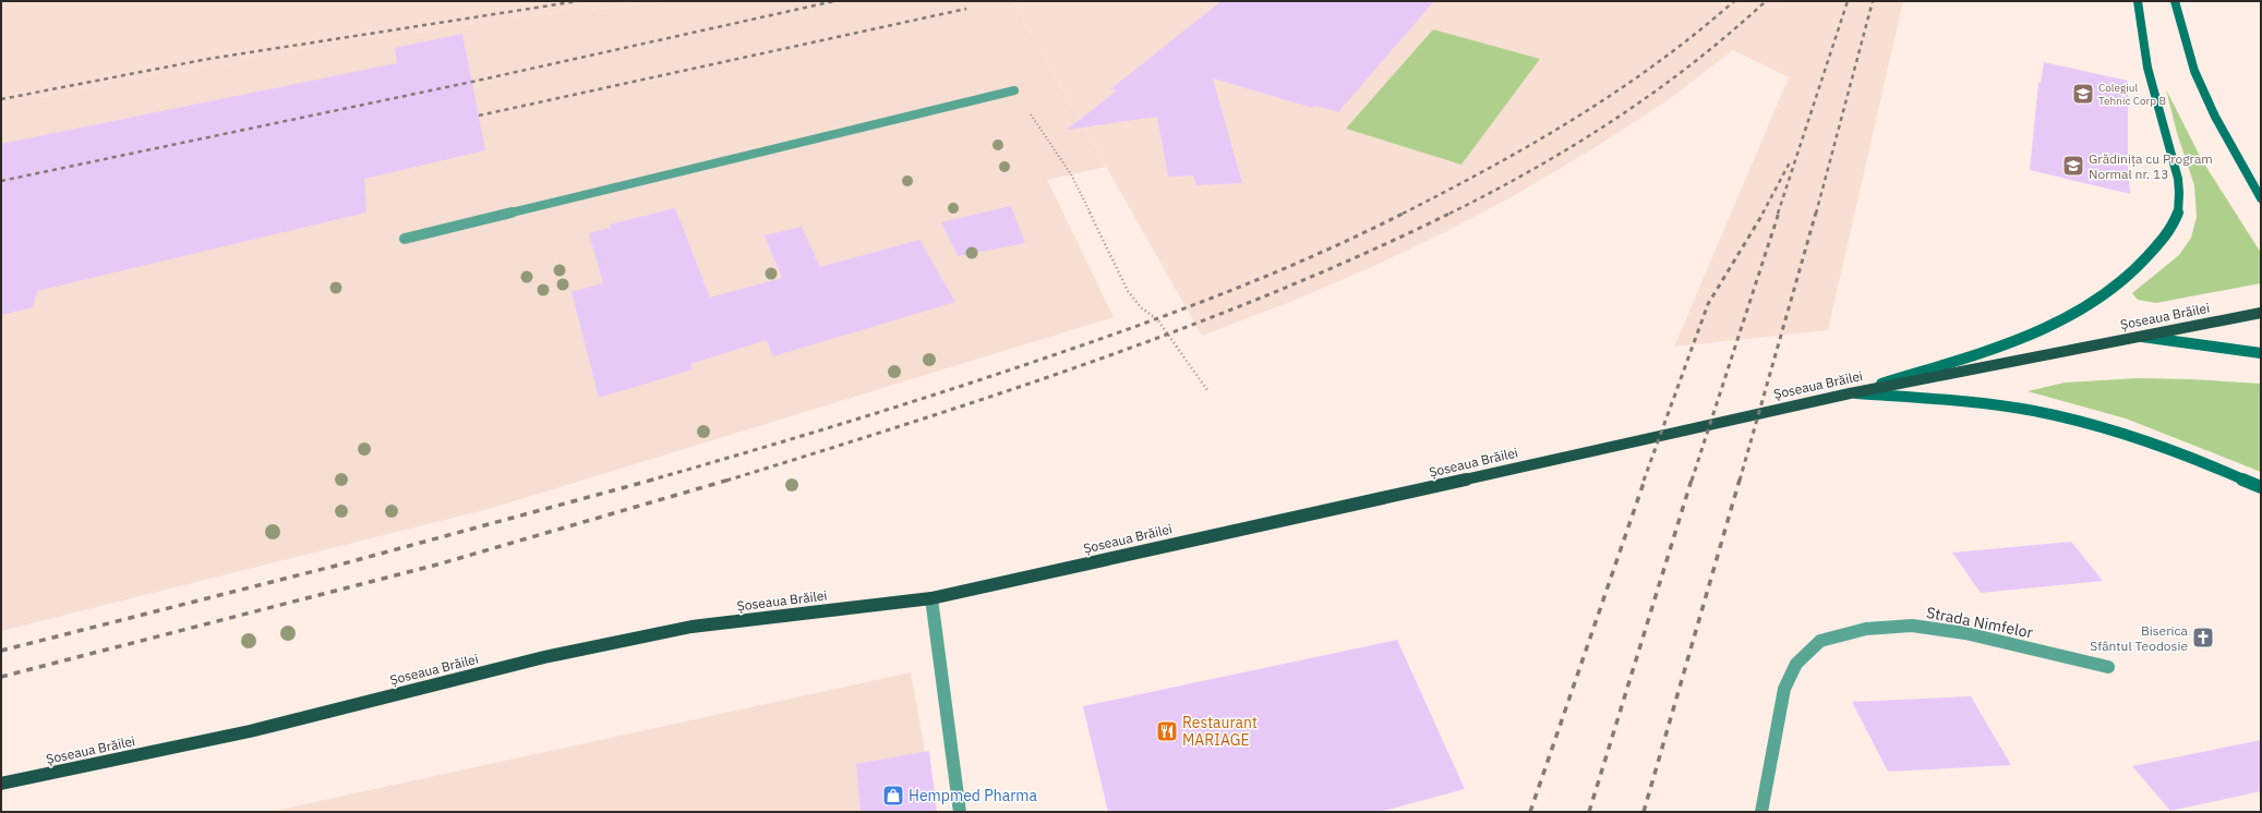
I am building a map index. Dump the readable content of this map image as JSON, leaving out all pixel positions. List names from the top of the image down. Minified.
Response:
{"streets":{"main road":["Șoseaua Brăilei"],"street":["Strada Nimfelor"]},"places":{"school or university":["Colegiul Tehnic Corp B","Grădinița cu Program Normal nr. 13"],"church":["Biserica Sfântul Teodosie"],"restaurant":["Restaurant MARIAGE"],"shop":["Hempmed Pharma"]}}
